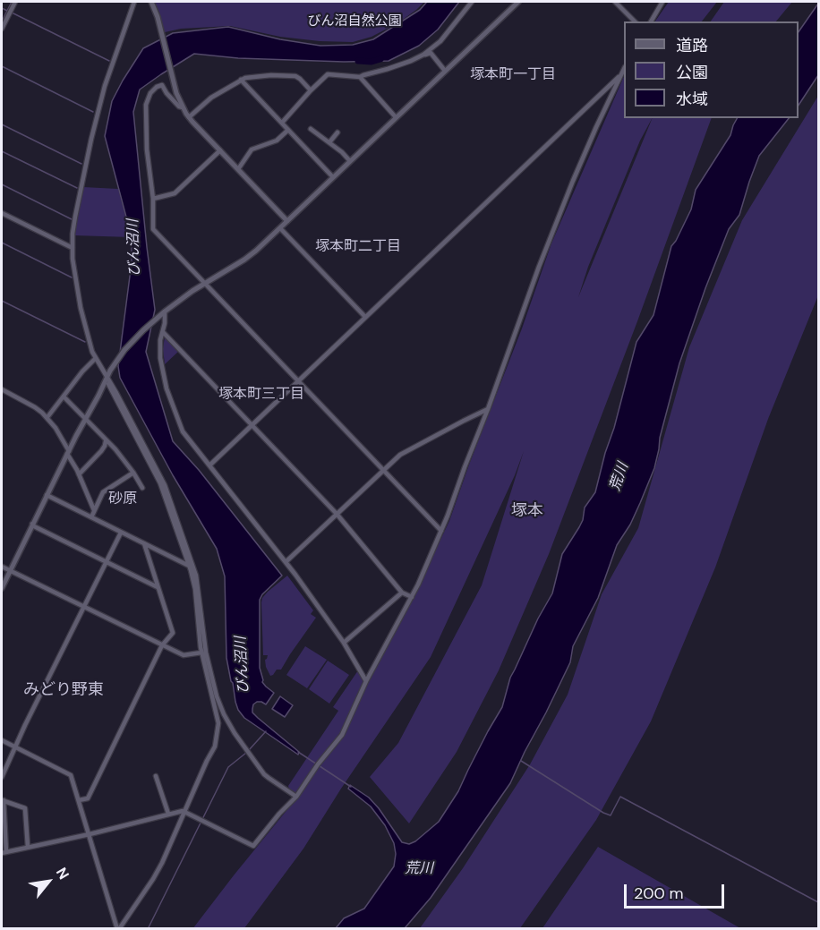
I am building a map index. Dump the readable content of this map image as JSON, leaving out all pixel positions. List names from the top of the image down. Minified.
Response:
{"districts":["塚本町一丁目","塚本町二丁目","塚本町三丁目","砂原","塚本","みどり野東"],"water":["びん沼川","荒川"],"parks":["びん沼自然公園"],"legend":["道路","公園","水域"],"scale_bar":"200 m","north":"top right"}
